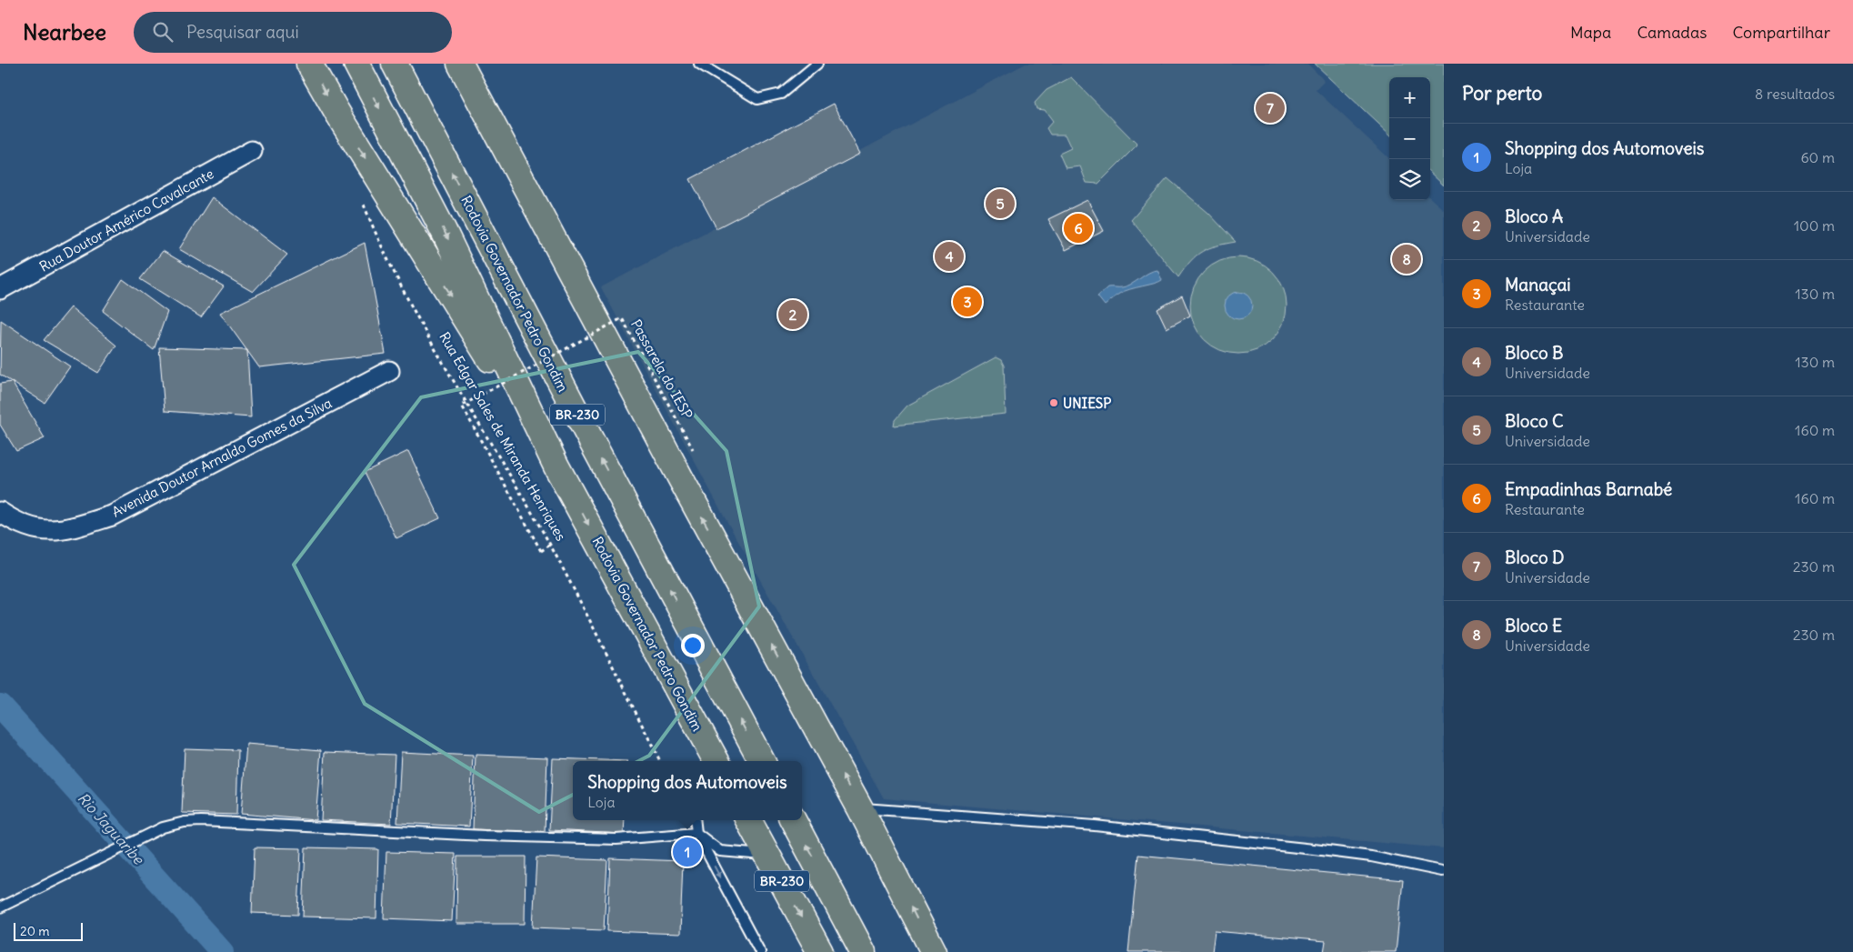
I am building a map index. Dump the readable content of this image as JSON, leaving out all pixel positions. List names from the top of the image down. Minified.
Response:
{"streets":{"main road":["Rodovia Governador Pedro Gondim","BR-230"],"street":["Rua Doutor Américo Cavalcante","Avenida Doutor Arnaldo Gomes da Silva"],"path":["Passarela do IESP","Rua Edgar Sales de Miranda Henriques"]},"crossings":[["Passarela do IESP","Rua Edgar Sales de Miranda Henriques"]],"water":["Rio Jaguaribe"],"places":["UNIESP"],"scale_bar":"20 m","page":{"header":"Nearbee","search":"Pesquisar aqui","nav":["Mapa","Camadas","Compartilhar"],"heading":["Por perto","8 resultados"],"map_buttons":["+","−"],"pins":["7","5","6","4","8","3","2","1"],"list":[{"mark":"1","name":"Shopping dos Automoveis","note":"Loja","value":"60 m"},{"mark":"2","name":"Bloco A","note":"Universidade","value":"100 m"},{"mark":"3","name":"Manaçai","note":"Restaurante","value":"130 m"},{"mark":"4","name":"Bloco B","note":"Universidade","value":"130 m"},{"mark":"5","name":"Bloco C","note":"Universidade","value":"160 m"},{"mark":"6","name":"Empadinhas Barnabé","note":"Restaurante","value":"160 m"},{"mark":"7","name":"Bloco D","note":"Universidade","value":"230 m"},{"mark":"8","name":"Bloco E","note":"Universidade","value":"230 m"}],"popup":["Shopping dos Automoveis","Loja"],"scale":"20 m"}}
